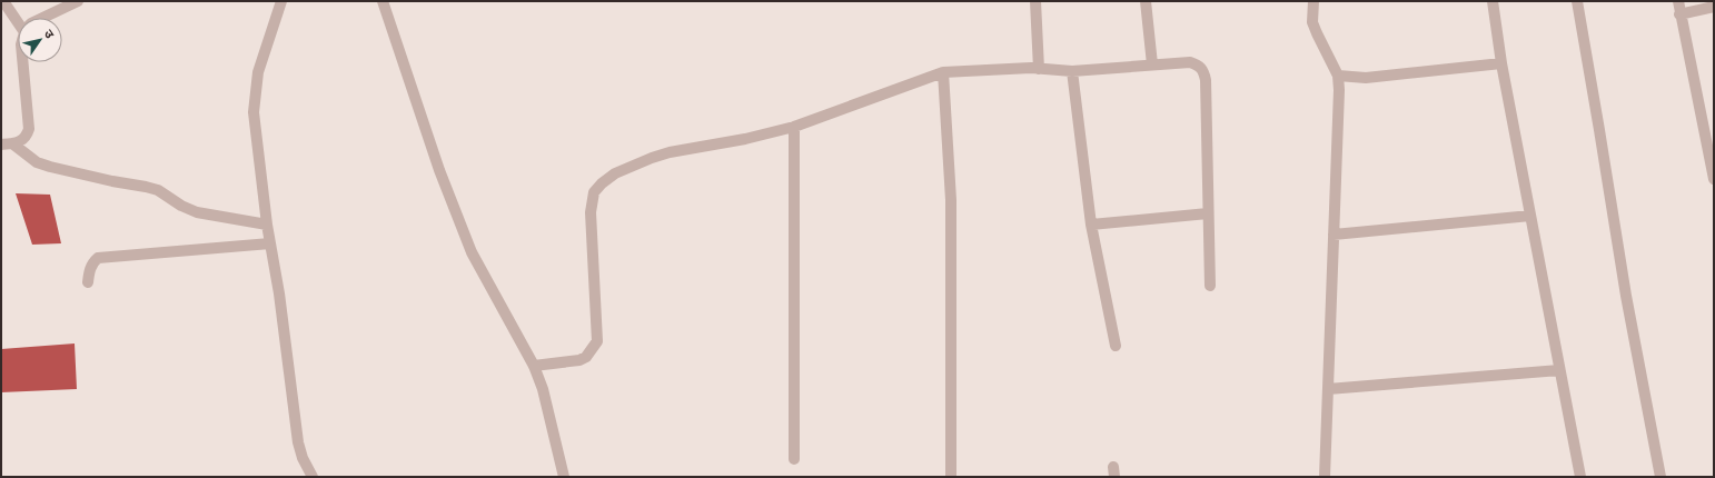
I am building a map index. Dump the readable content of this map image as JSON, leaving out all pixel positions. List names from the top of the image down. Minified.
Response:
{"north":"top right"}
